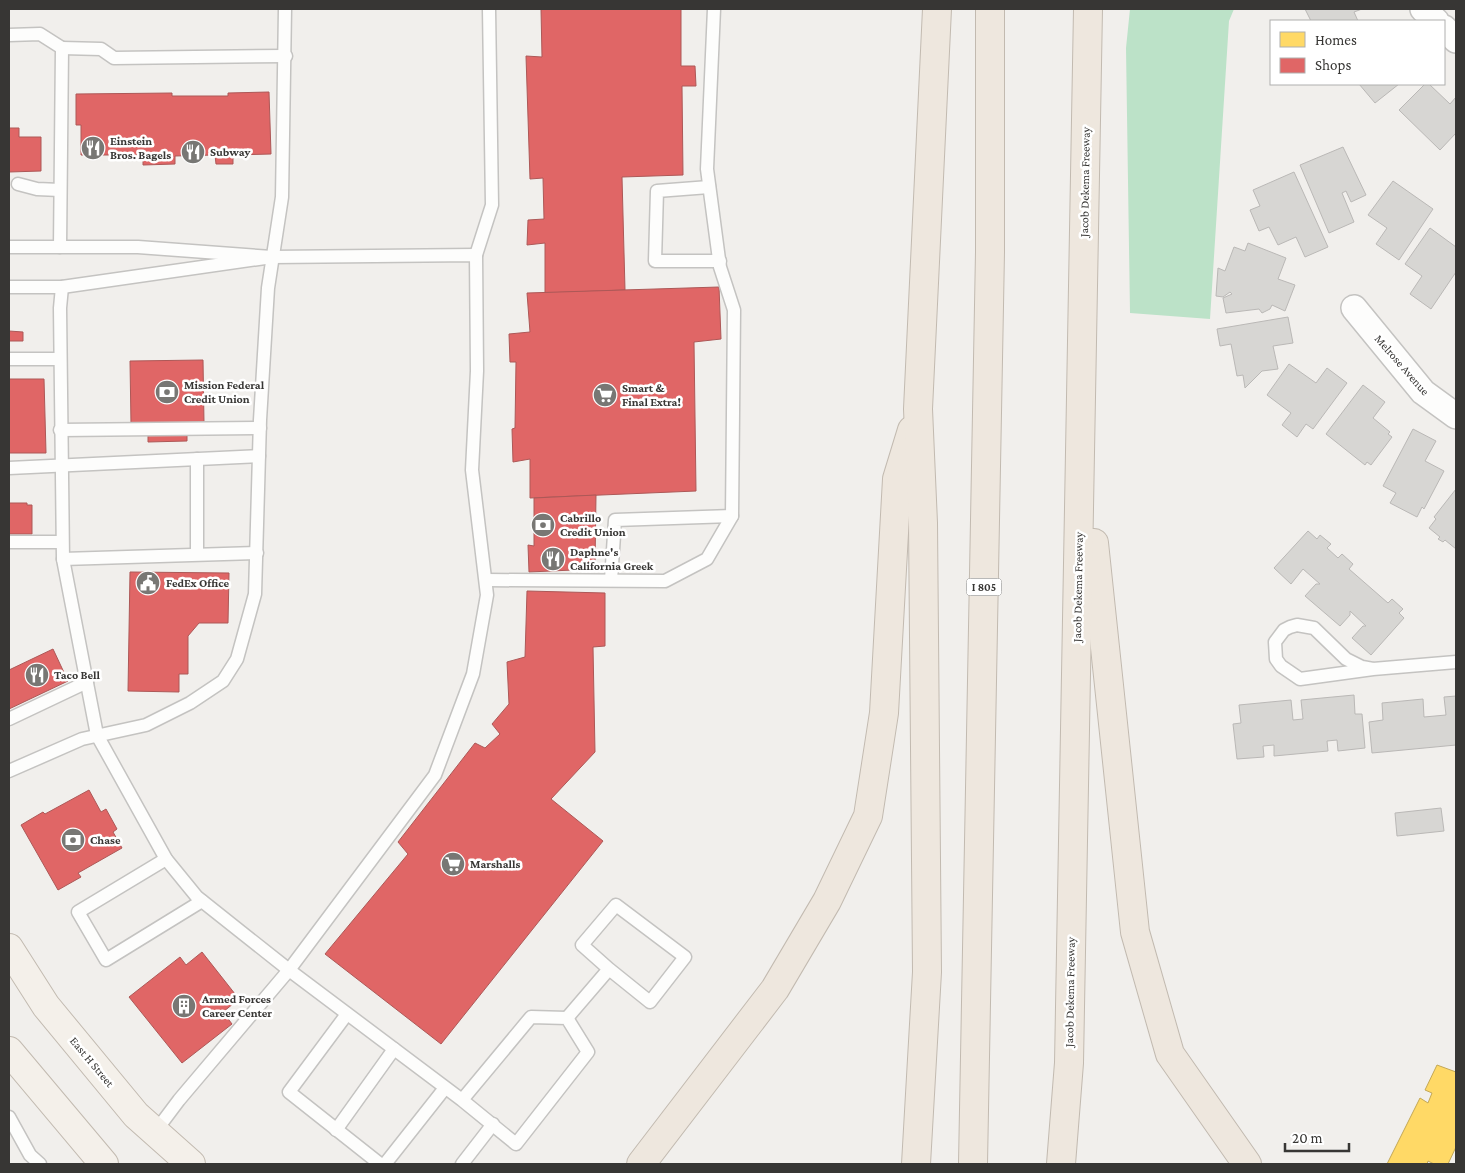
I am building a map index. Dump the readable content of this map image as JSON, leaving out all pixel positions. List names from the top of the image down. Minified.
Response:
{"streets":{"highway":["Jacob Dekema Freeway","I 805"],"main road":["East H Street"],"street":["Melrose Avenue"]},"places":{"restaurant":["Einstein Bros. Bagels","Subway","Daphne's California Greek","Taco Bell"],"bank":["Mission Federal Credit Union","Cabrillo Credit Union","Chase"],"supermarket":["Smart & Final Extra!","Marshalls"],"public building":["FedEx Office"],"building":["Armed Forces Career Center"]},"legend":["Homes","Shops"],"scale_bar":"20 m"}
